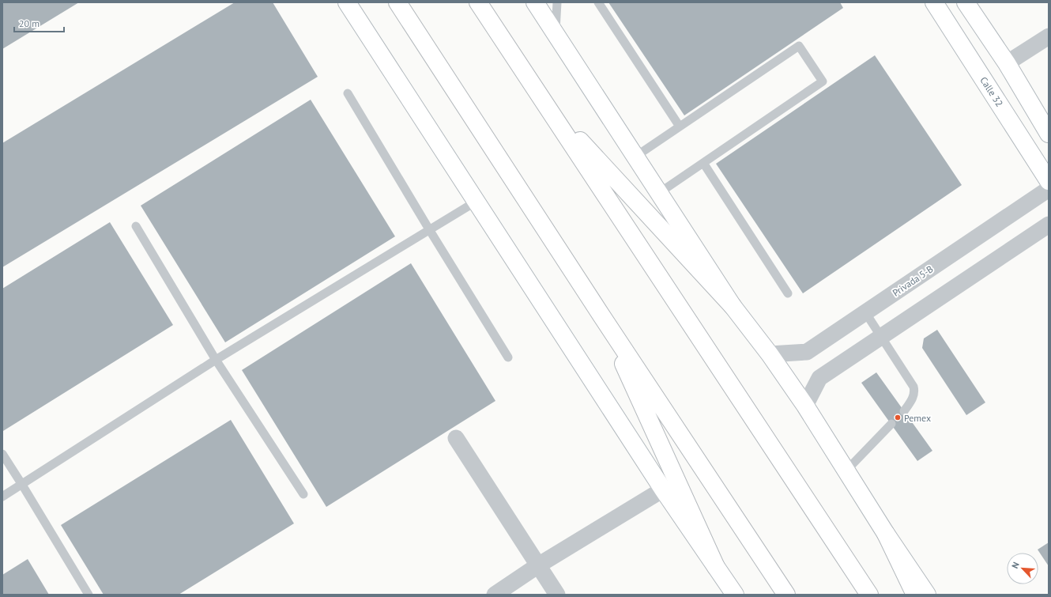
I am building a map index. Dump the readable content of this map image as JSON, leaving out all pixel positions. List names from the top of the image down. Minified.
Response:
{"streets":{"main road":["Calle 32"],"street":["Privada 5-B"]},"places":["Pemex"],"scale_bar":"20 m","north":"top left"}
